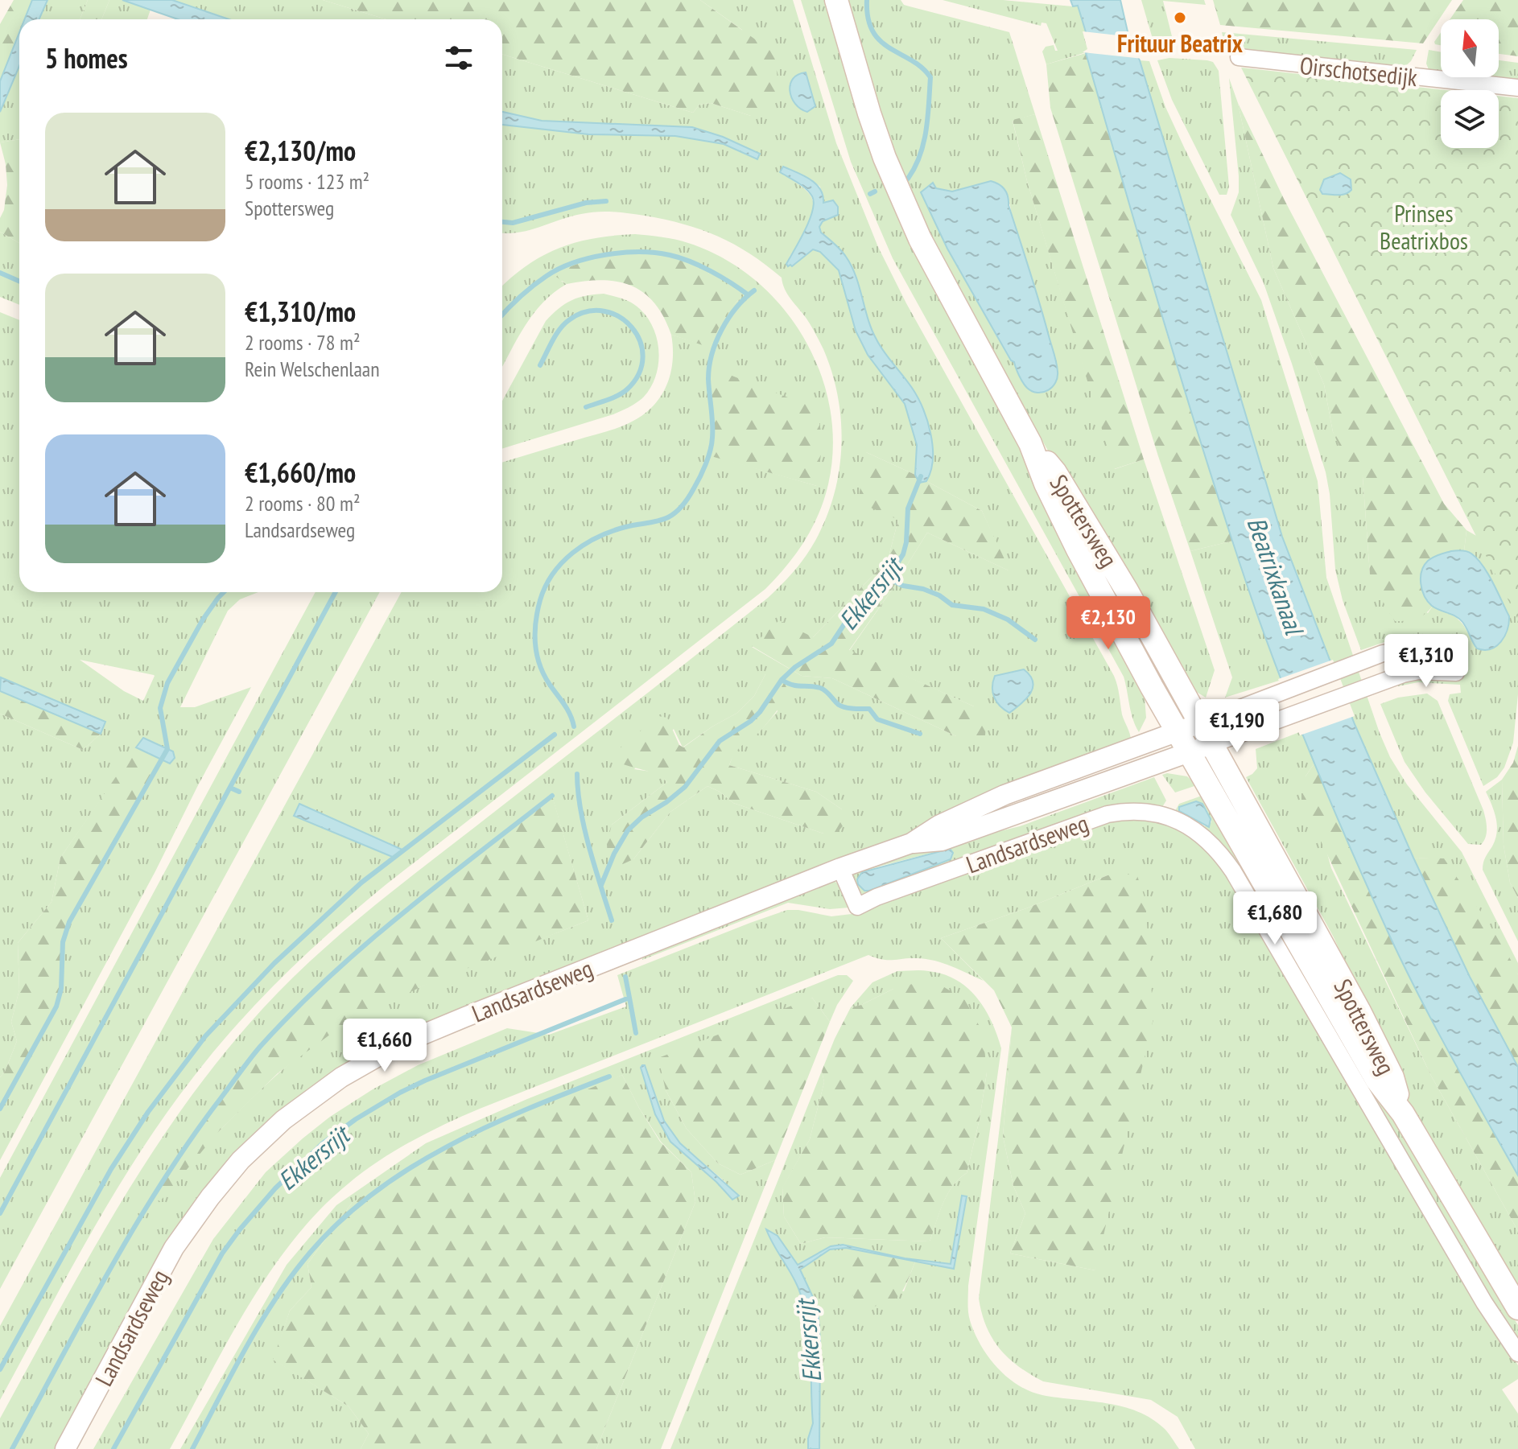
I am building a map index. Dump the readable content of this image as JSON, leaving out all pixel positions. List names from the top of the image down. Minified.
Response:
{"streets":{"main road":["Spottersweg"],"street":["Oirschotsedijk","Landsardseweg"]},"crossings":[["Spottersweg","Landsardseweg"]],"water":["Beatrixkanaal","Ekkersrijt"],"parks":["Prinses Beatrixbos"],"places":["Frituur Beatrix"],"north":"top","page":{"heading":"5 homes","list":[{"name":"€2,130/mo","note":"5 rooms · 123 m² · Spottersweg"},{"name":"€1,310/mo","note":"2 rooms · 78 m² · Rein Welschenlaan"},{"name":"€1,660/mo","note":"2 rooms · 80 m² · Landsardseweg"}],"price":["€2,130","€1,310","€1,190","€1,680","€1,660"]}}
